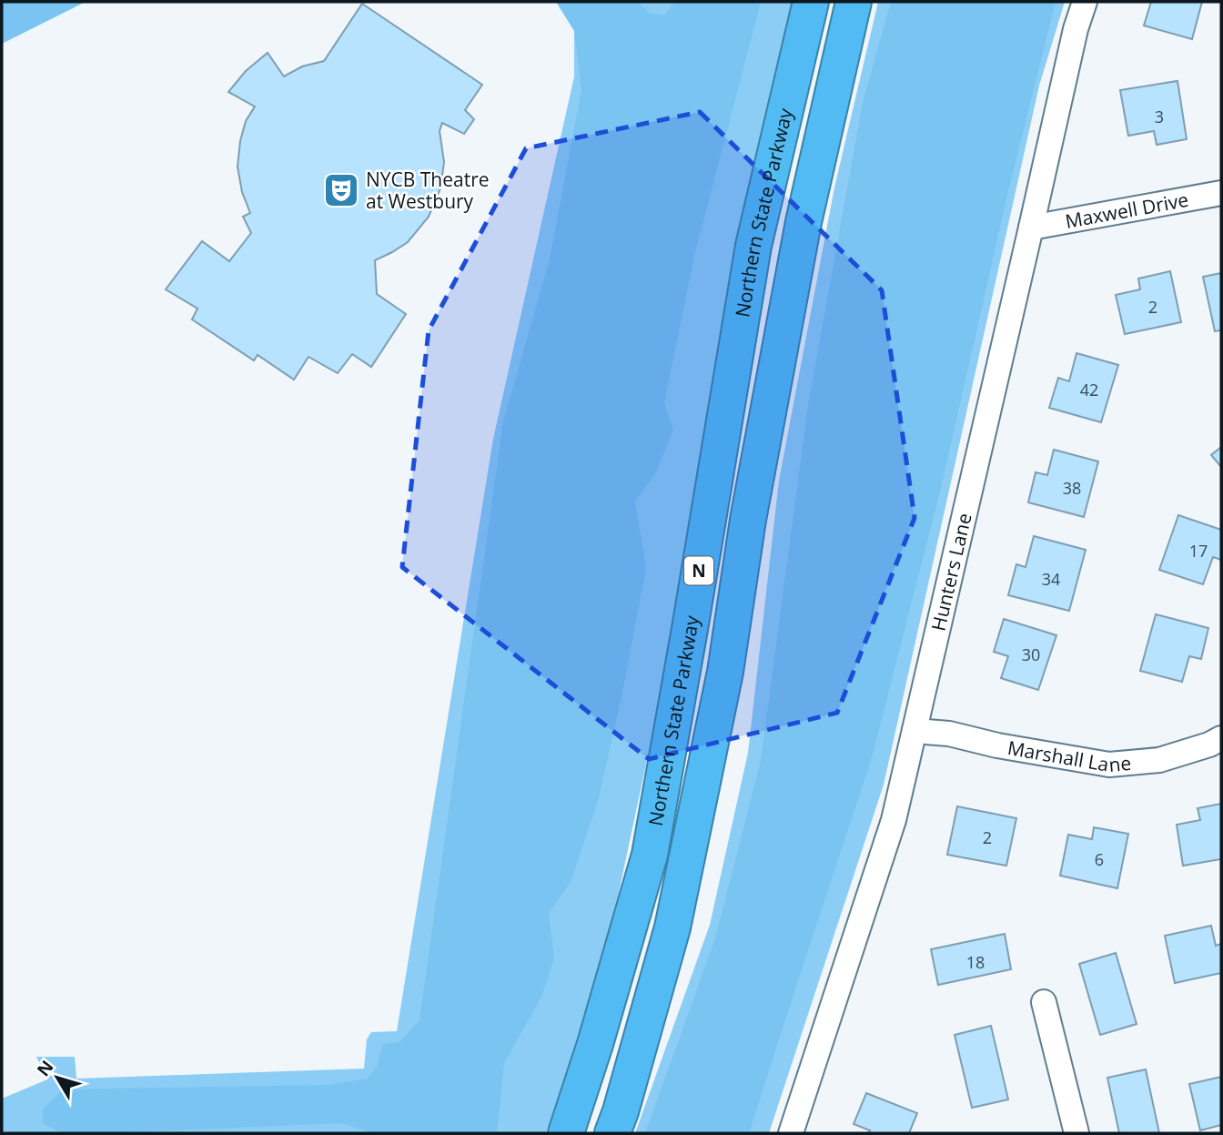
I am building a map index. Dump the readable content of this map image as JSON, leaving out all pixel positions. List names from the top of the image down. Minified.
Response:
{"streets":{"highway":["Northern State Parkway","N"],"street":["Maxwell Drive","Hunters Lane","Marshall Lane"]},"crossings":[["Maxwell Drive","Hunters Lane"],["Hunters Lane","Marshall Lane"]],"places":{"theatre":["NYCB Theatre at Westbury"]},"house_numbers":["3","2","42","38","17","34","30","2","6","18"],"north":"top left"}
